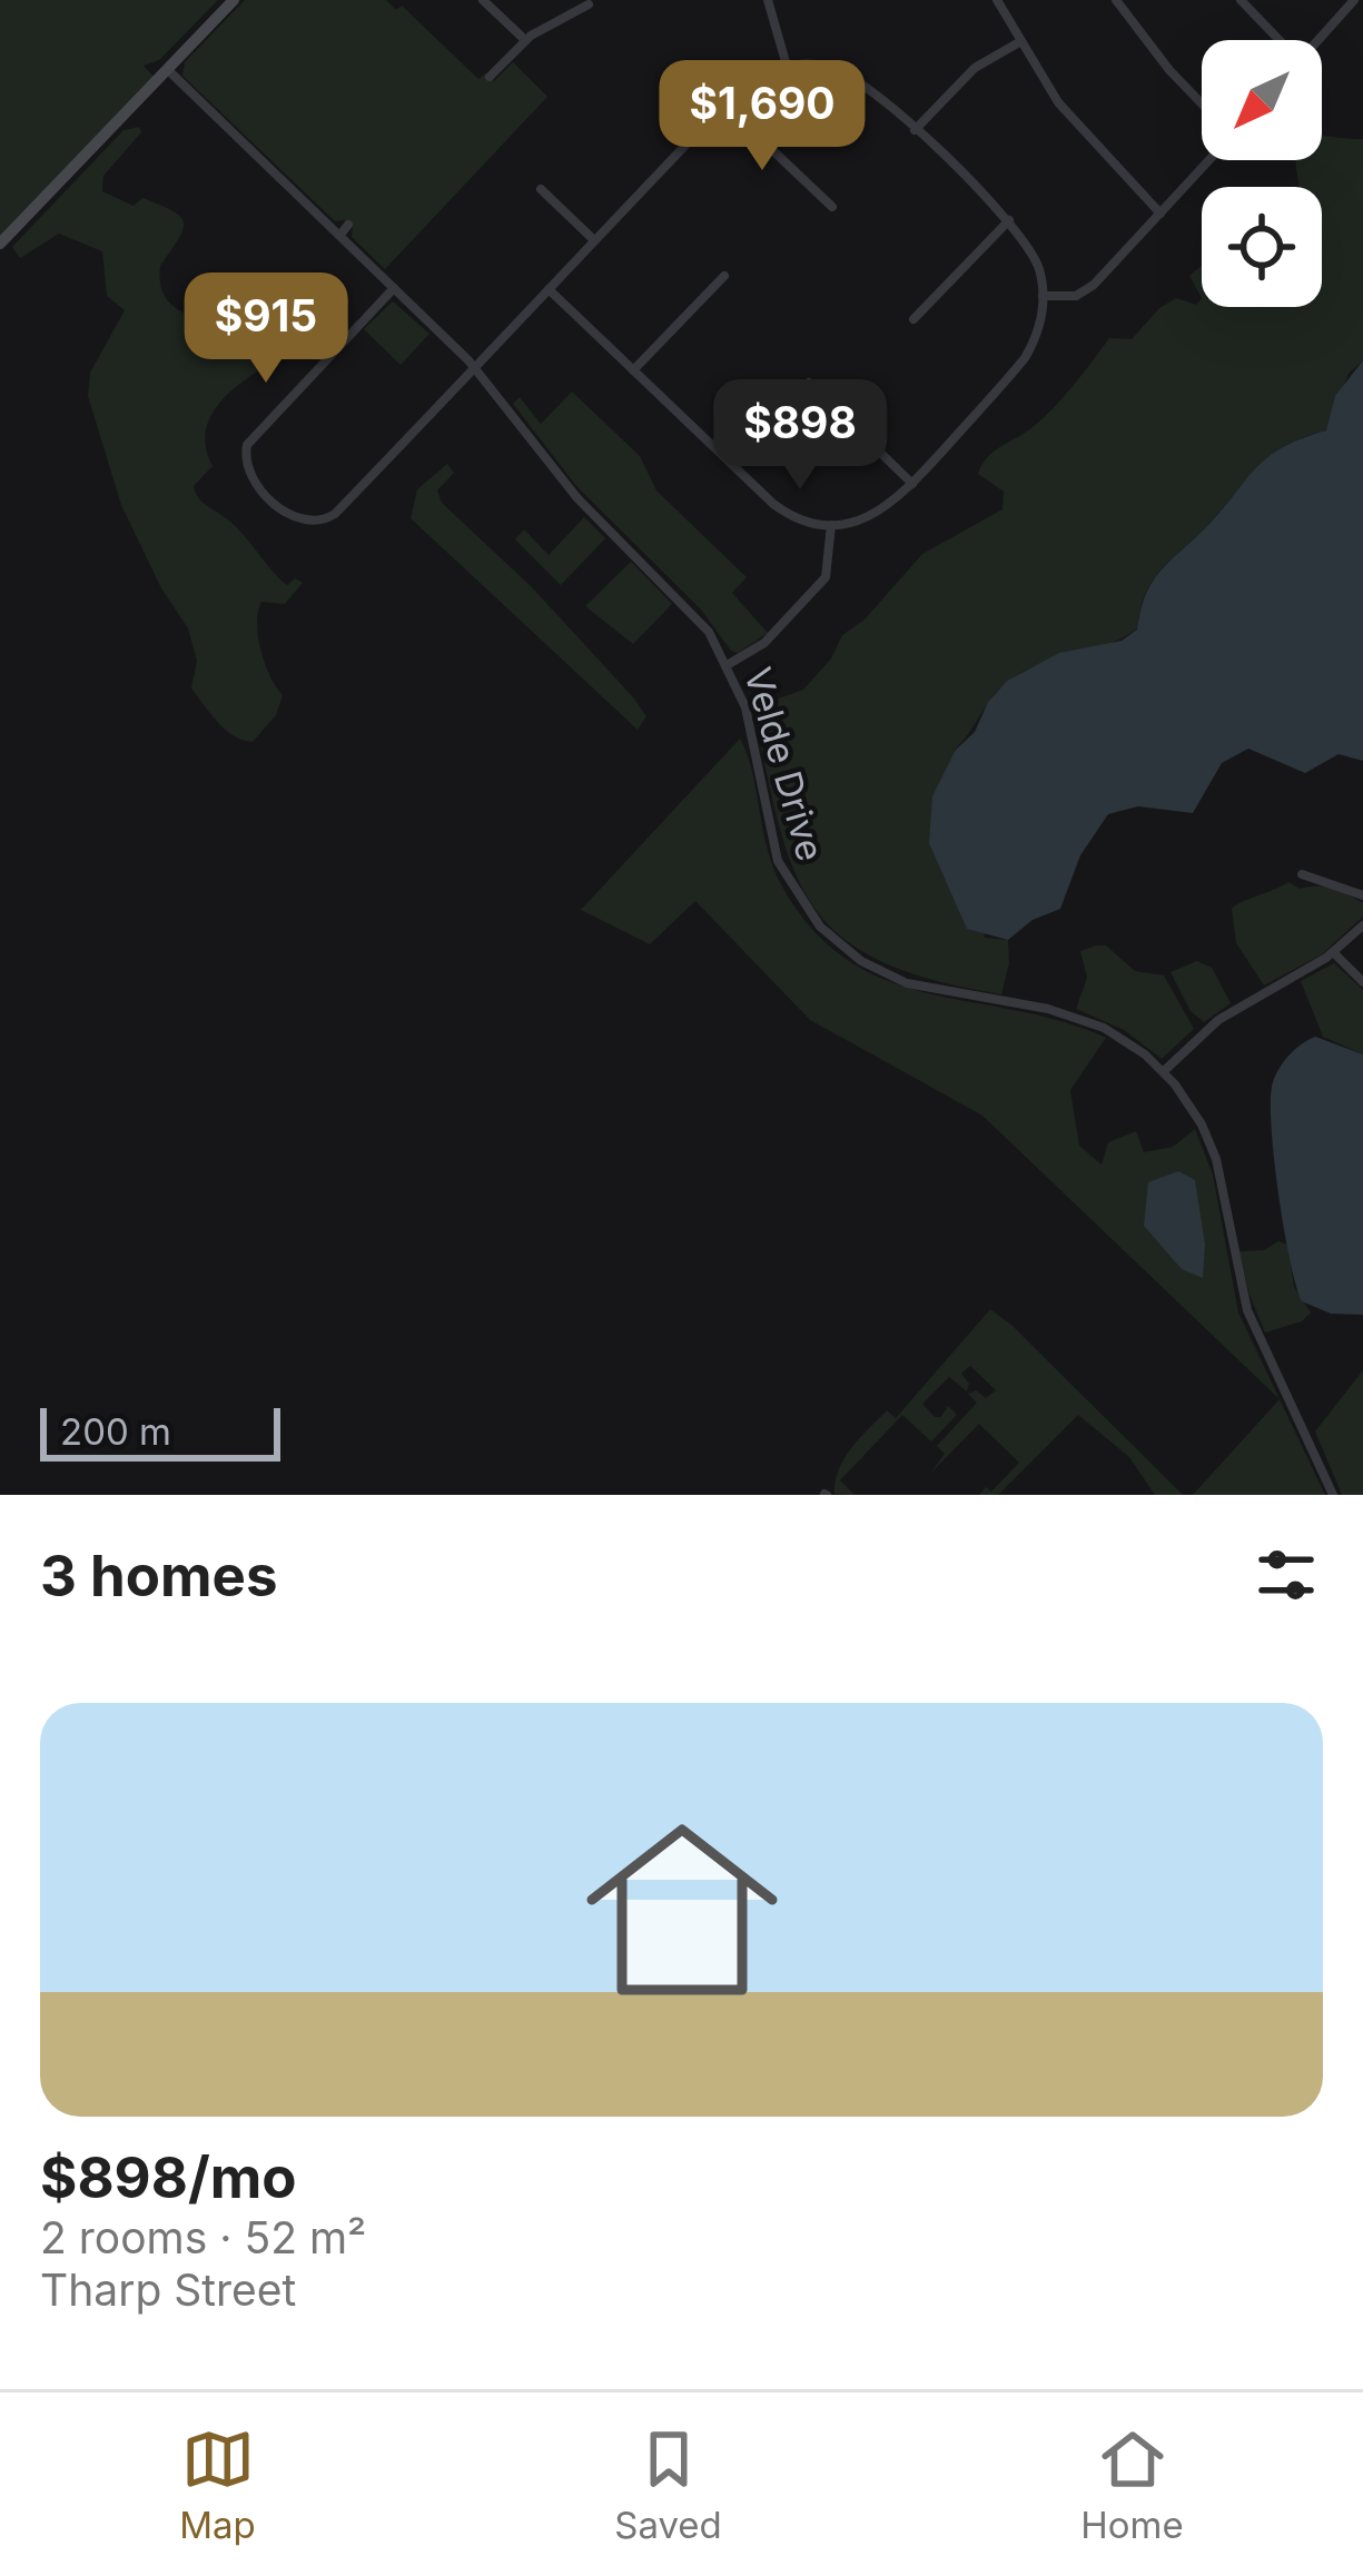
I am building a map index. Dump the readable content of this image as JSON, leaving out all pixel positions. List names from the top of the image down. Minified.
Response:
{"streets":{"street":["Velde Drive"]},"scale_bar":"200 m","north":"bottom left","page":{"price":["$1,690","$915","$898"],"scale":"200 m","heading":"3 homes","list":[{"name":"$898/mo","note":"2 rooms · 52 m² · Tharp Street"}],"tabs":["Map","Saved","Home"]}}
